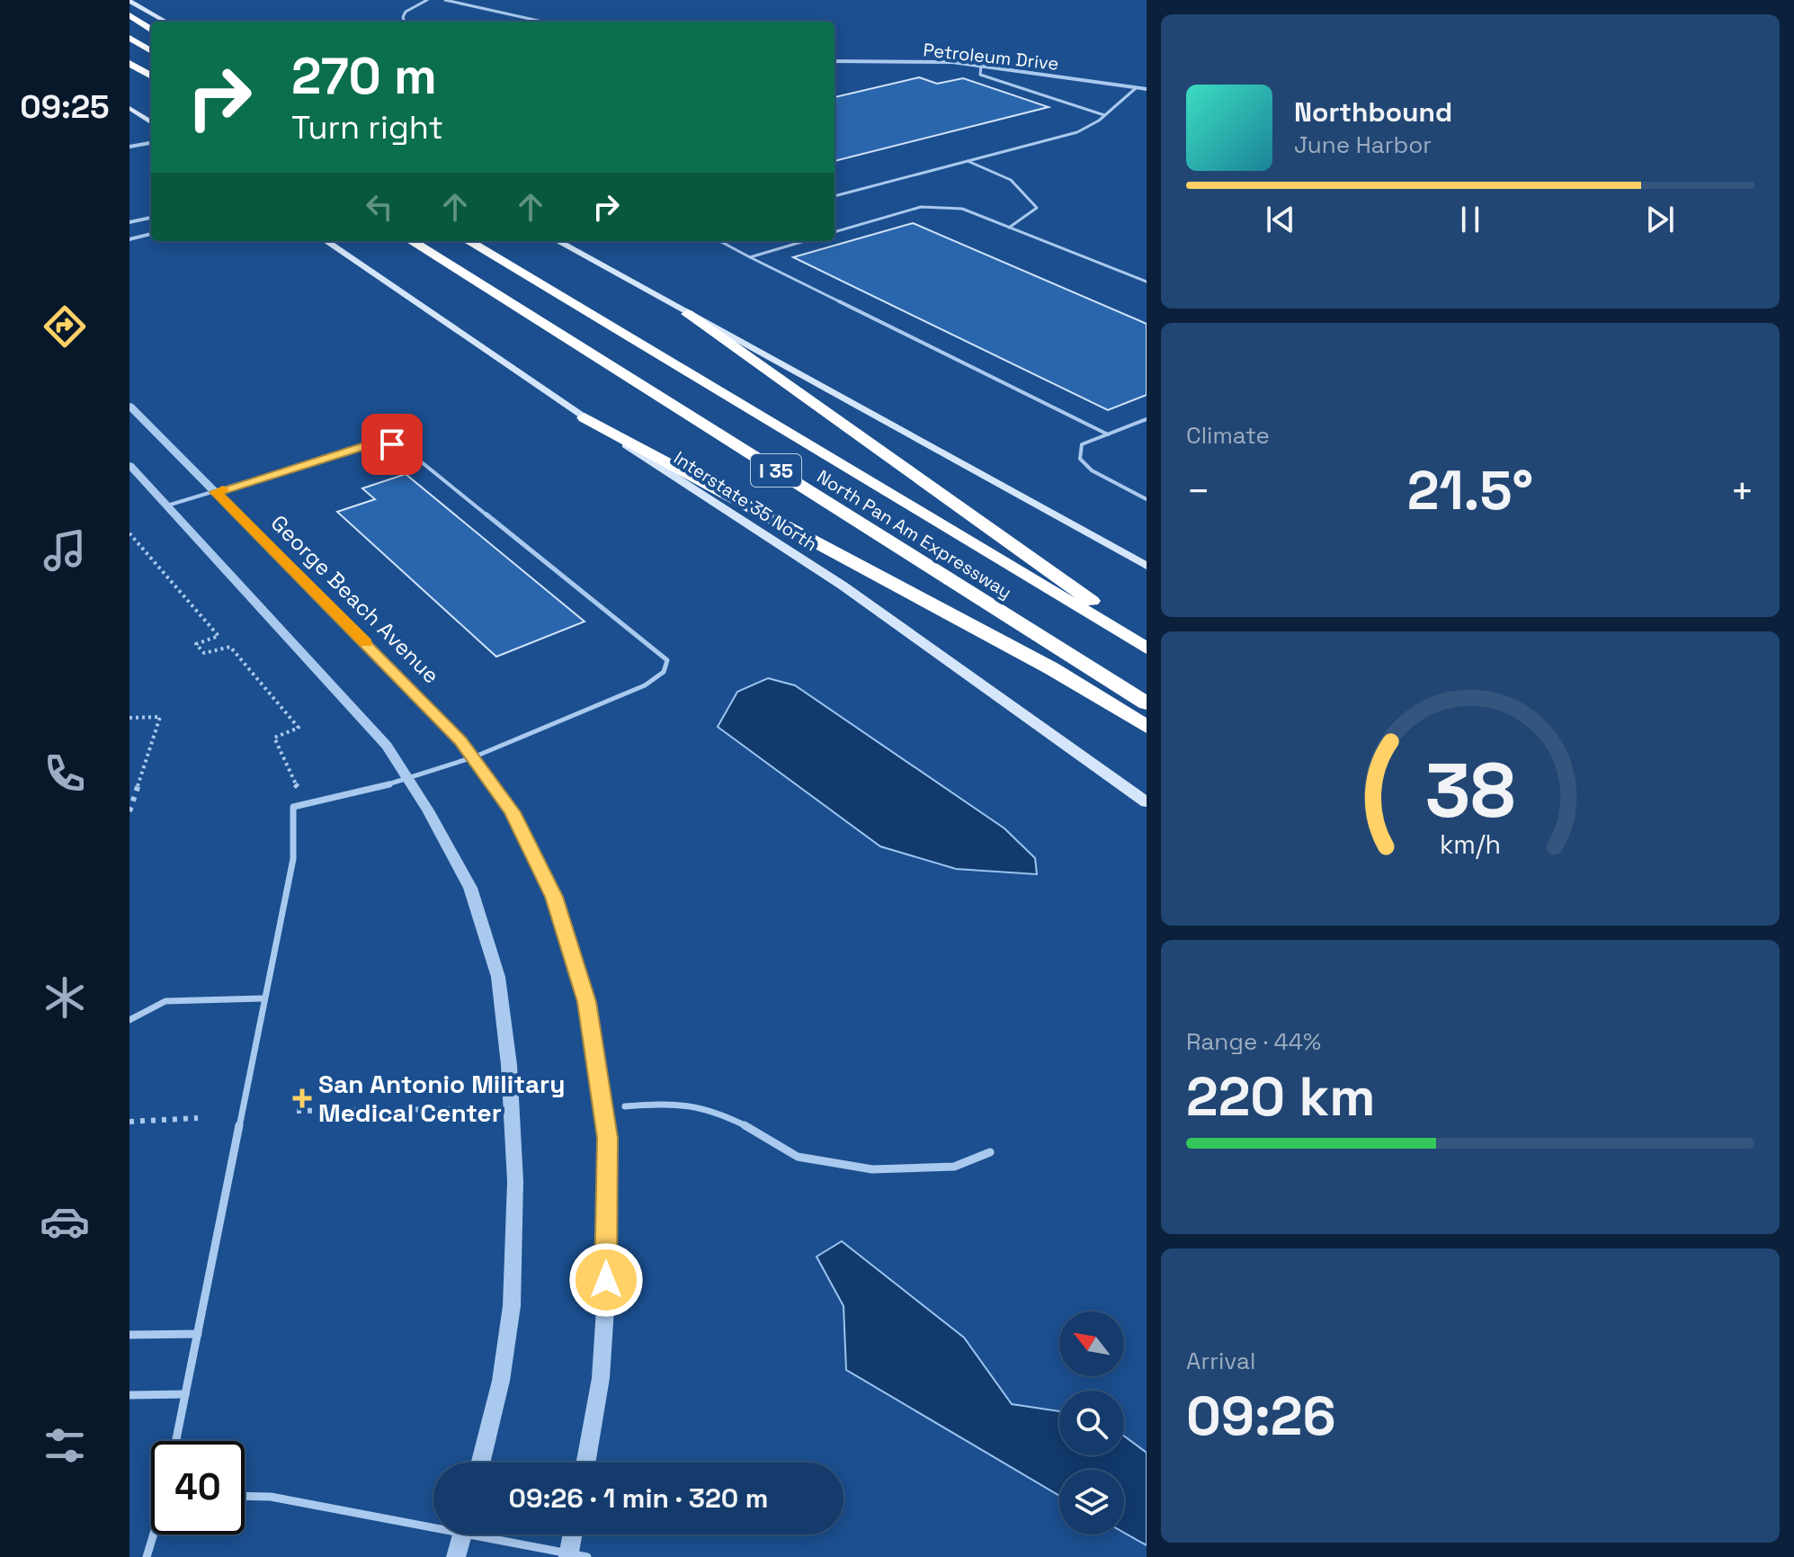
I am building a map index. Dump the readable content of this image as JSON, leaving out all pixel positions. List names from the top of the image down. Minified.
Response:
{"streets":{"highway":["I 35","North Pan Am Expressway"],"main road":["Interstate 35 North"],"street":["Petroleum Drive","George Beach Avenue"]},"places":{"health":["San Antonio Military Medical Center"]},"north":"top left","page":{"tabs":"09:25","turn":["270 m","Turn right"],"song":["Northbound","June Harbor"],"tile":["Climate",["Range · 44%","220 km"],["Arrival","09:26"]],"heat":["−","21.5°","+"],"limit":"40","trip":"09:26 · 1 min · 320 m","gauge":["38","km/h"]}}
